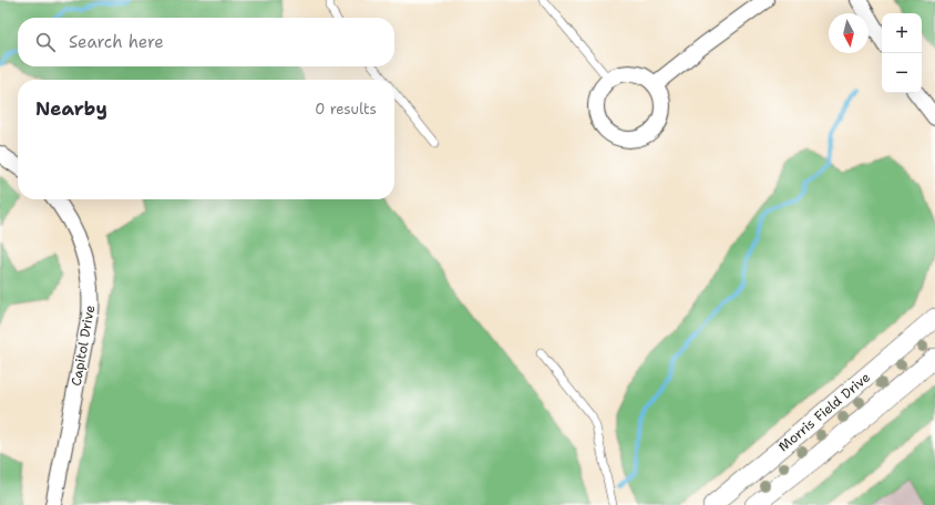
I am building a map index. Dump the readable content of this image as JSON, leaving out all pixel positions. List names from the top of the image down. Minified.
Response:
{"streets":{"street":["Capitol Drive","Morris Field Drive"]},"north":"bottom","page":{"map_buttons":["+","−"],"search":"Search here","heading":["Nearby","0 results"]}}
